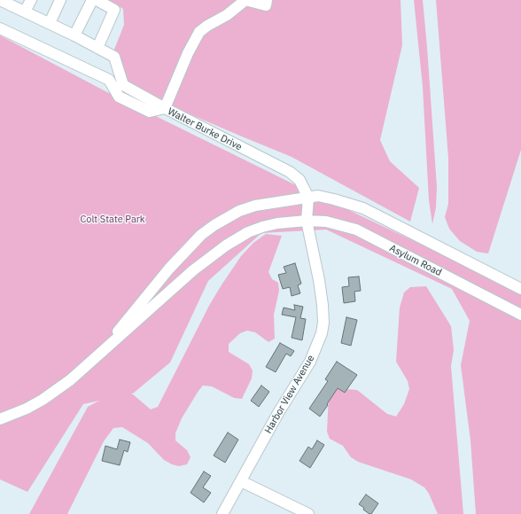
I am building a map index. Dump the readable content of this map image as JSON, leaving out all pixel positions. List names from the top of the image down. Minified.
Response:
{"streets":{"street":["Walter Burke Drive","Asylum Road","Harbor View Avenue"]},"crossings":[["Walter Burke Drive","Harbor View Avenue"],["Asylum Road","Harbor View Avenue"]],"parks":["Colt State Park"]}
